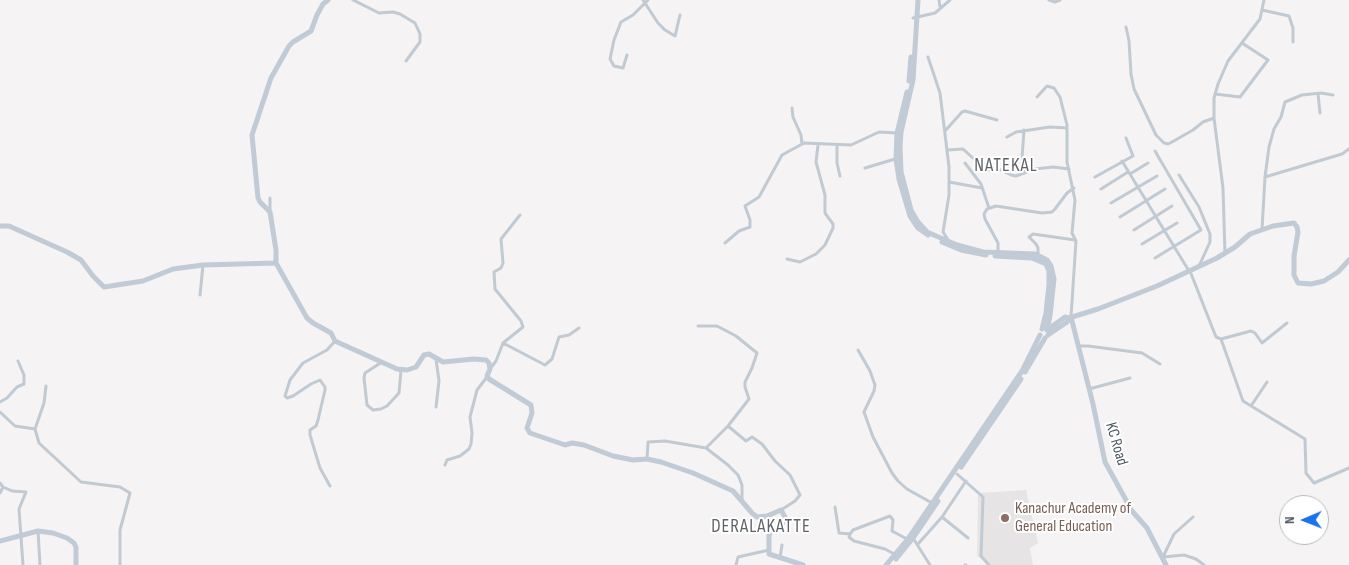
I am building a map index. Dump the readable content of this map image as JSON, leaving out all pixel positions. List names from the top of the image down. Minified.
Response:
{"streets":{"main road":["KC Road"]},"districts":["NATEKAL","DERALAKATTE"],"places":["Kanachur Academy of General Education"],"north":"left"}
